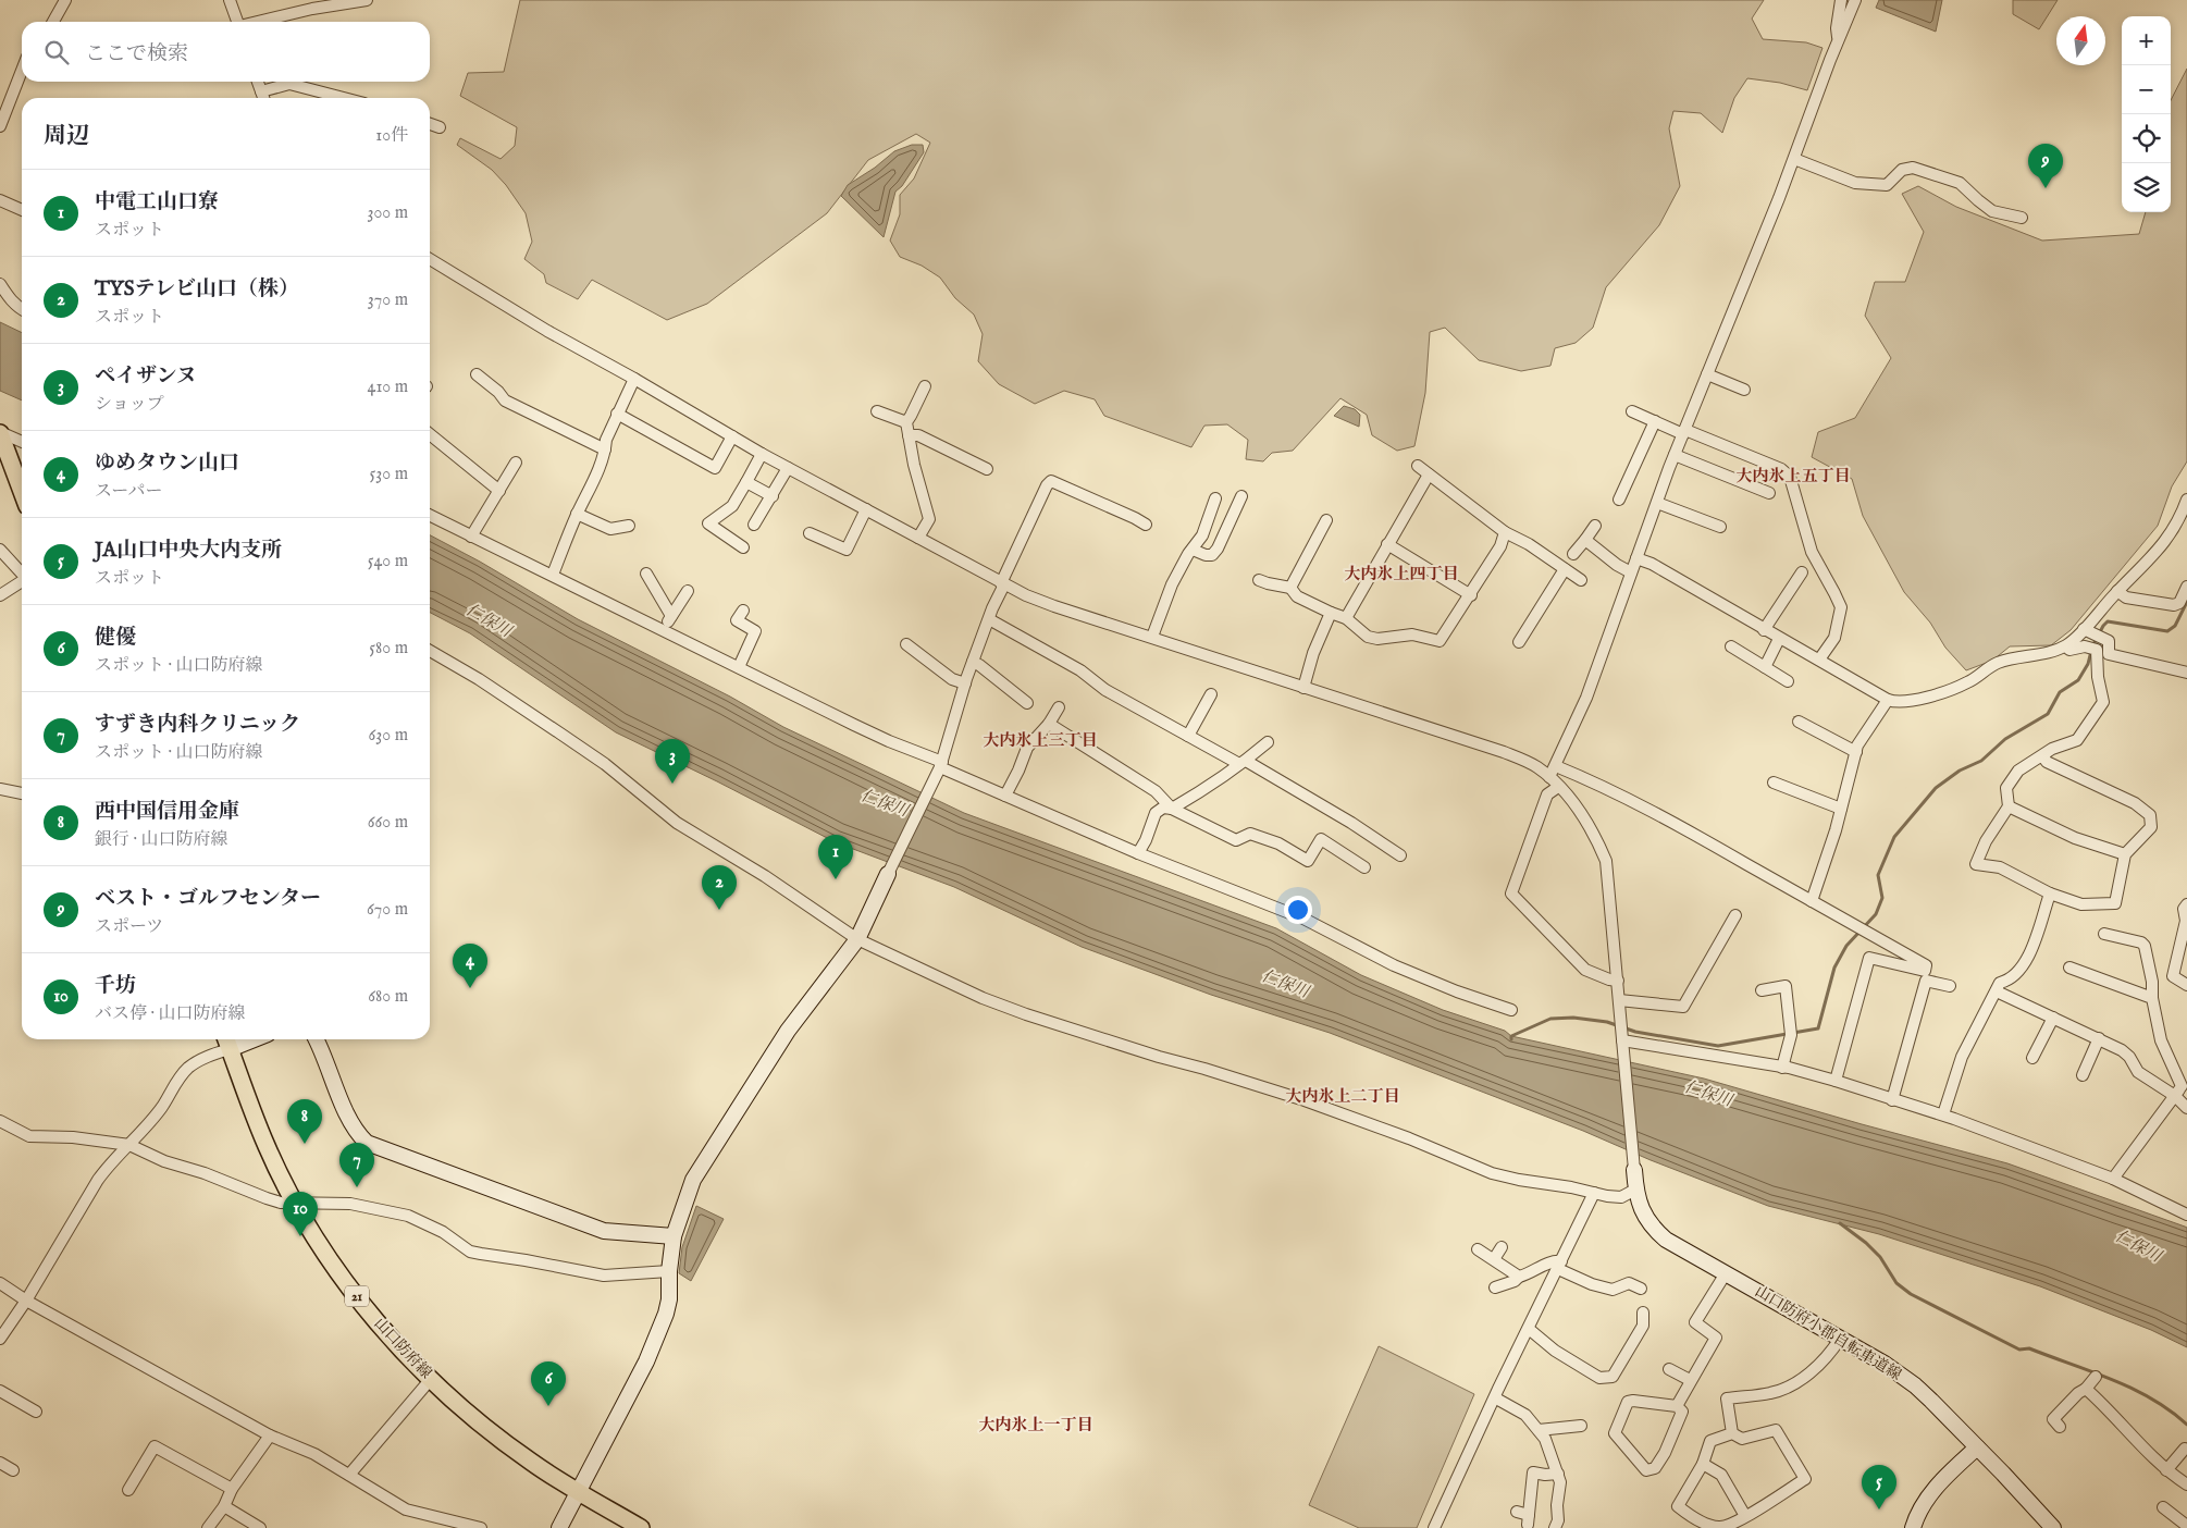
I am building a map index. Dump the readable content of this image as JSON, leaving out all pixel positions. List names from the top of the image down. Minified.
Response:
{"streets":{"main road":["21","山口防府線"],"street":["山口防府小郡自転車道線"]},"districts":["大内氷上五丁目","大内氷上四丁目","大内氷上三丁目","大内氷上二丁目","大内氷上一丁目"],"water":["仁保川"],"north":"top","page":{"map_buttons":["+","−"],"search":"ここで検索","heading":["周辺","10件"],"pins":["9","3","1","2","4","8","7","10","6","5"],"list":[{"mark":"1","name":"中電工山口寮","note":"スポット","value":"300 m"},{"mark":"2","name":"TYSテレビ山口（株）","note":"スポット","value":"370 m"},{"mark":"3","name":"ペイザンヌ","note":"ショップ","value":"410 m"},{"mark":"4","name":"ゆめタウン山口","note":"スーパー","value":"530 m"},{"mark":"5","name":"JA山口中央大内支所","note":"スポット","value":"540 m"},{"mark":"6","name":"健優","note":"スポット · 山口防府線","value":"580 m"},{"mark":"7","name":"すずき内科クリニック","note":"スポット · 山口防府線","value":"630 m"},{"mark":"8","name":"西中国信用金庫","note":"銀行 · 山口防府線","value":"660 m"},{"mark":"9","name":"ベスト・ゴルフセンター","note":"スポーツ","value":"670 m"},{"mark":"10","name":"千坊","note":"バス停 · 山口防府線","value":"680 m"}]}}
